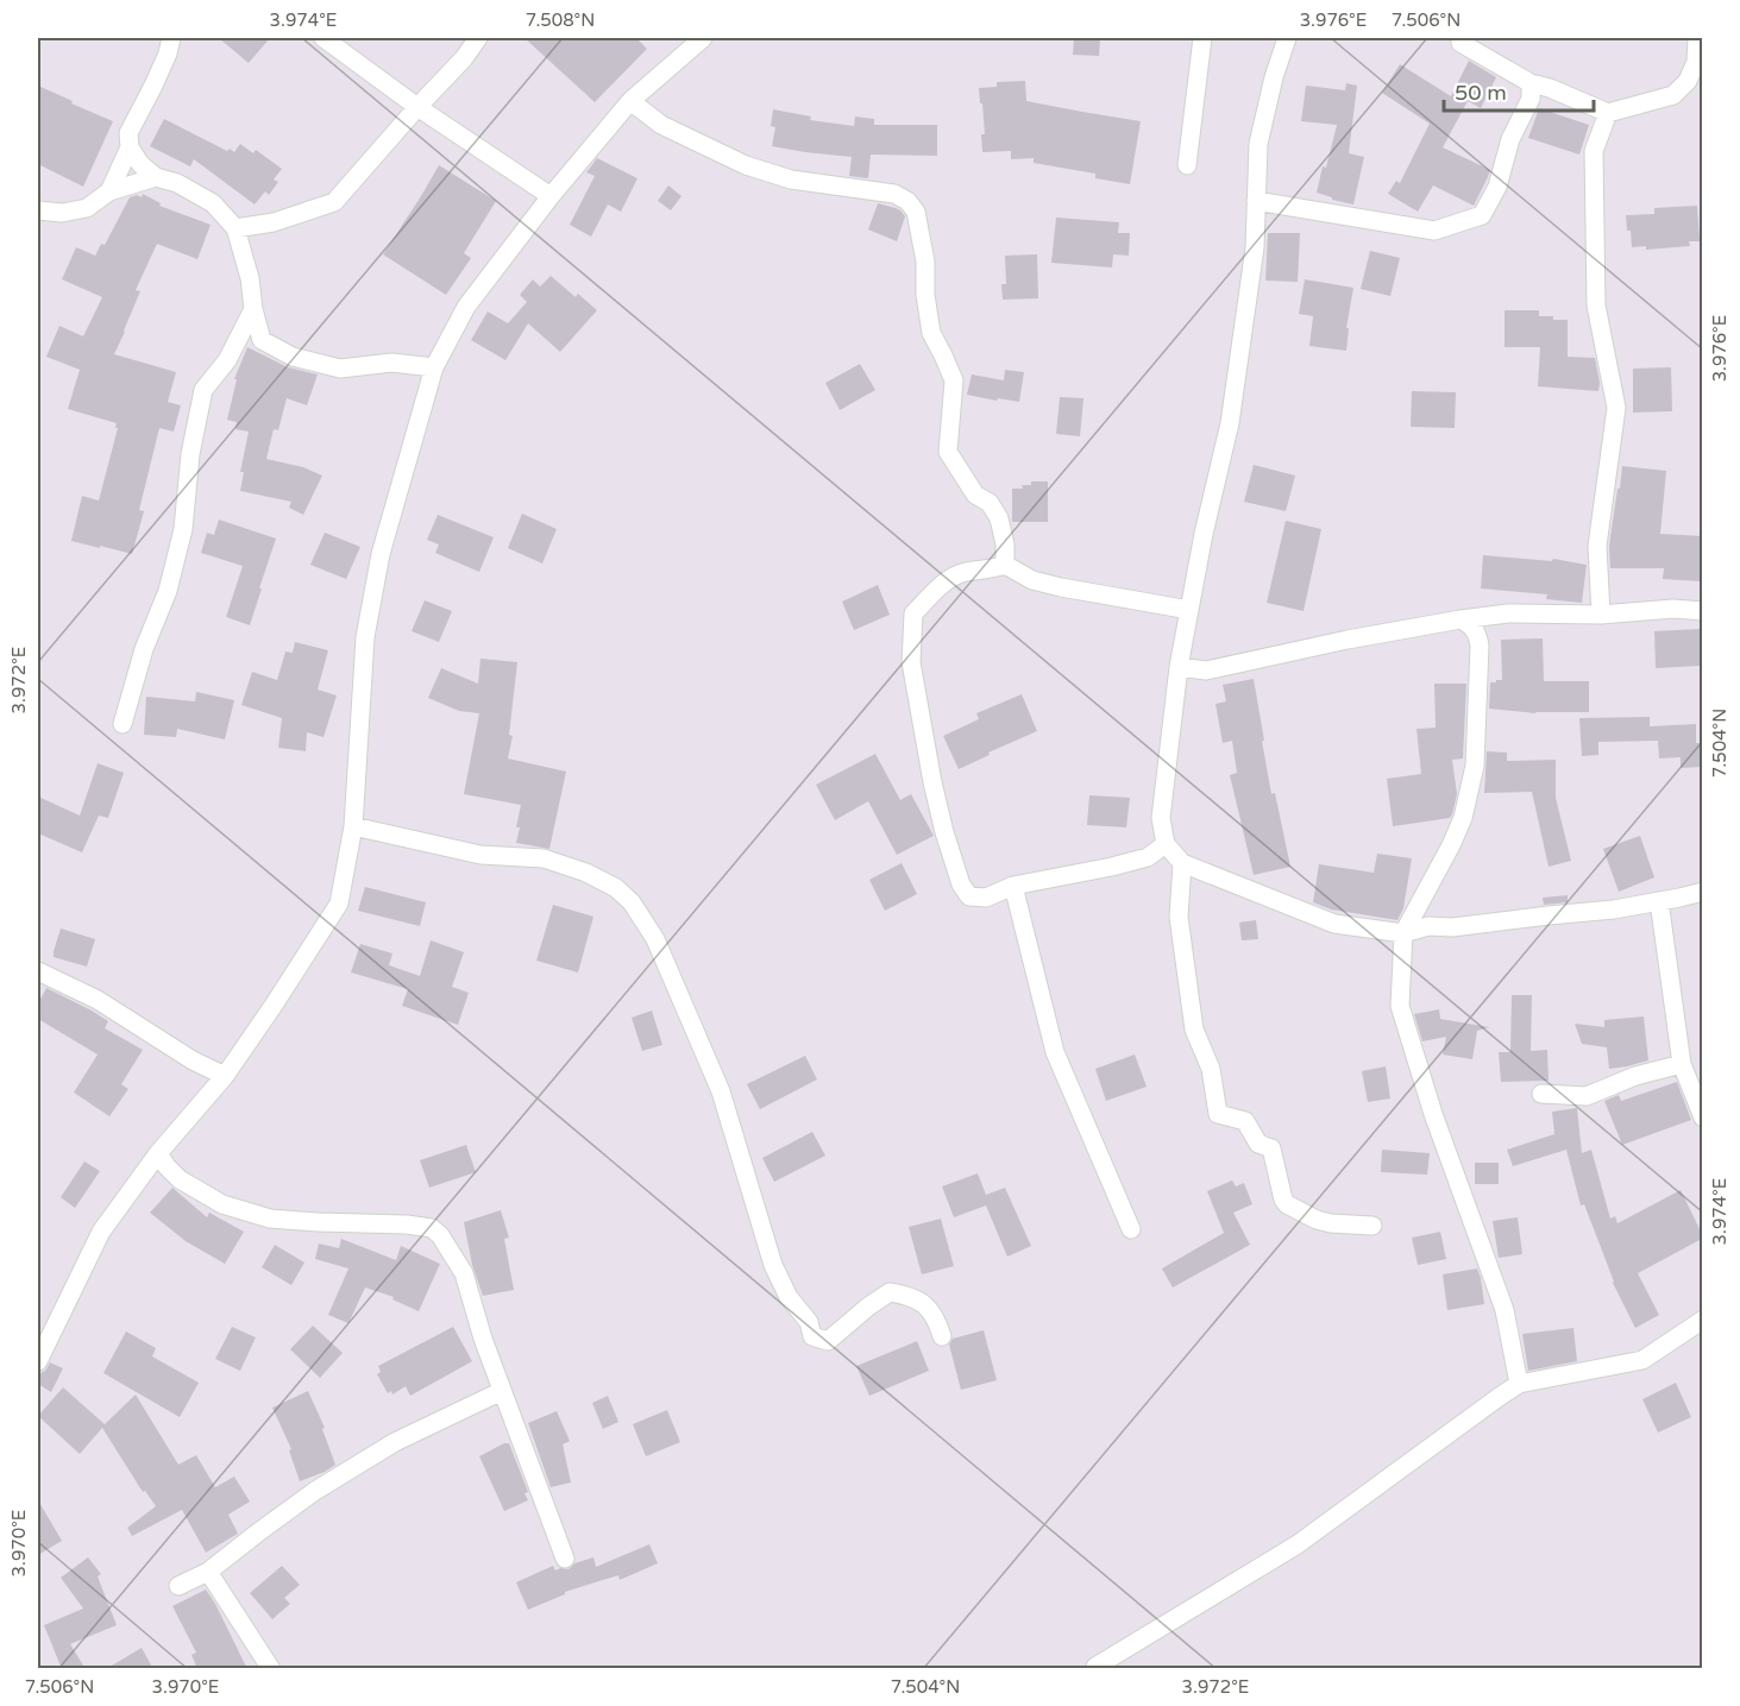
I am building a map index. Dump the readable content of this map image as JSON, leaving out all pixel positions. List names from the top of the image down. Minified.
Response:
{"scale_bar":"50 m","coordinates":["3.974°E","7.508°N","3.976°E","7.506°N","3.972°E","7.504°N","3.970°E"]}
